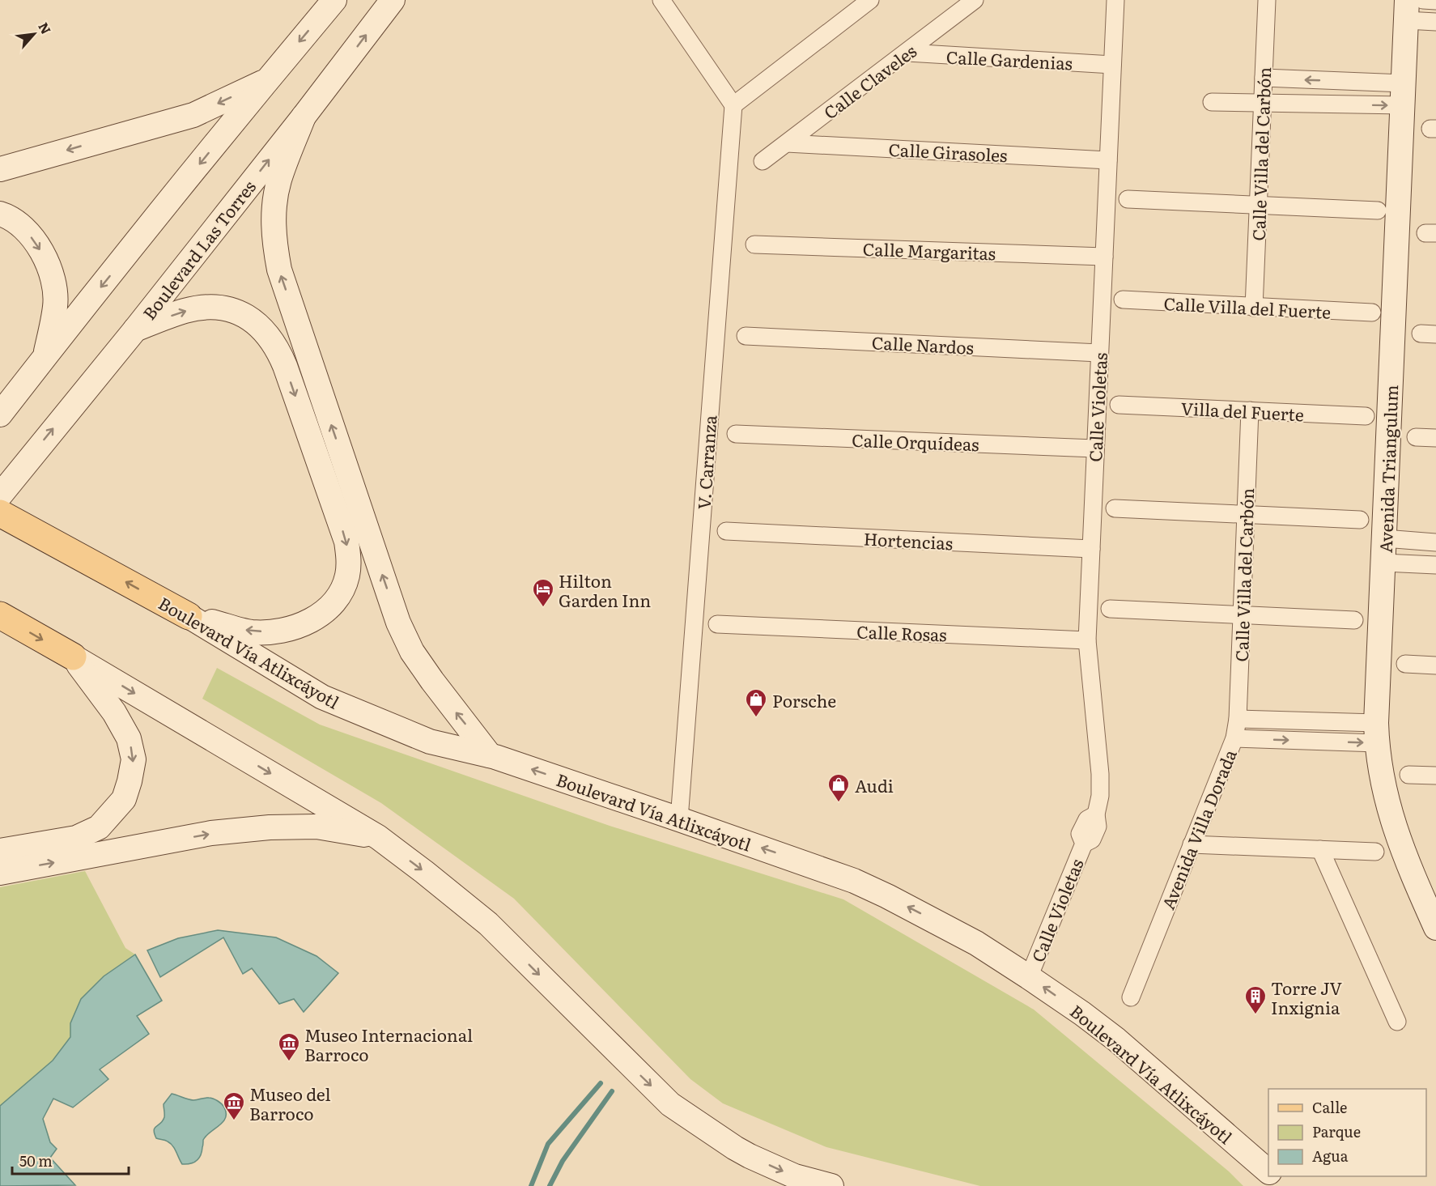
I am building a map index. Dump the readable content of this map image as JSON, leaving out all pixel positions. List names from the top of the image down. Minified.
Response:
{"streets":{"main road":["Boulevard Las Torres","Avenida Triangulum","Boulevard Vía Atlixcáyotl"],"street":["Calle Gardenias","Calle Claveles","Calle Girasoles","Calle Villa del Carbón","Calle Margaritas","Calle Villa del Fuerte","Calle Nardos","Calle Violetas","Villa del Fuerte","Calle Orquídeas","V. Carranza","Hortencias","Calle Rosas","Avenida Villa Dorada"]},"crossings":[["Calle Gardenias","Calle Claveles"],["Calle Gardenias","Calle Violetas"],["Calle Claveles","Calle Girasoles"],["Calle Girasoles","Calle Violetas"],["Calle Villa del Carbón","Calle Villa del Fuerte"],["Calle Villa del Carbón","Villa del Fuerte"],["Calle Villa del Carbón","Avenida Villa Dorada"],["Calle Margaritas","Calle Violetas"],["Calle Nardos","Calle Violetas"],["Calle Violetas","Calle Orquídeas"],["Calle Violetas","Hortencias"],["Calle Violetas","Calle Rosas"],["Calle Violetas","Boulevard Vía Atlixcáyotl"],["V. Carranza","Boulevard Vía Atlixcáyotl"],["Avenida Triangulum","Avenida Villa Dorada"]],"places":{"hotel":["Hilton Garden Inn"],"shop":["Porsche","Audi"],"building":["Torre JV Inxignia"],"museum":["Museo Internacional Barroco","Museo del Barroco"]},"legend":["Calle","Parque","Agua"],"scale_bar":"50 m","north":"top right"}
